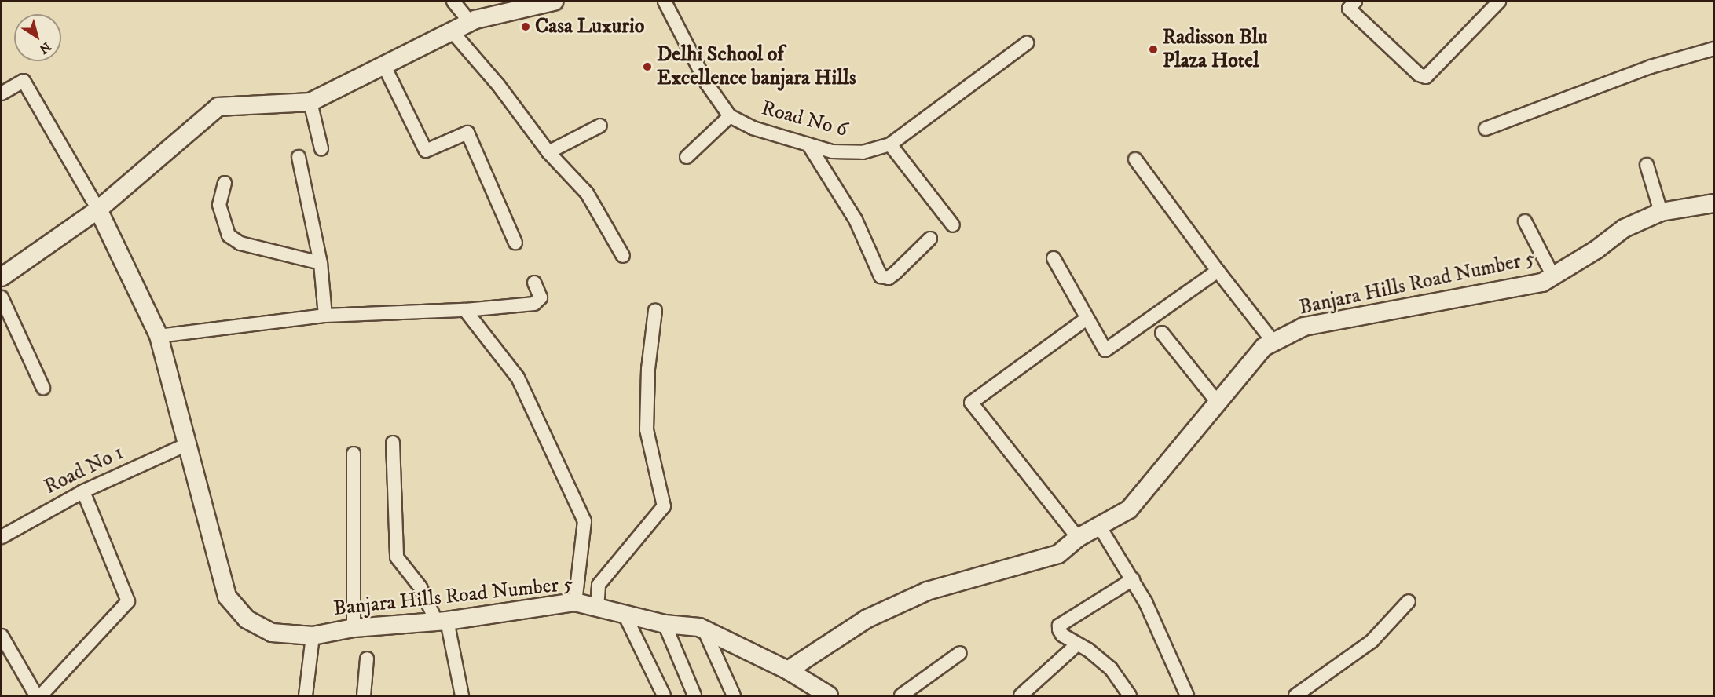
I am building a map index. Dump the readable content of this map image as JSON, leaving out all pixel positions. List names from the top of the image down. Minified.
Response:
{"streets":{"street":["Road No 6","Banjara Hills Road Number 5","Road No 1"]},"crossings":[["Banjara Hills Road Number 5","Road No 1"]],"places":["Casa Luxurio","Radisson Blu Plaza Hotel","Delhi School of Excellence banjara Hills"],"north":"bottom right"}
